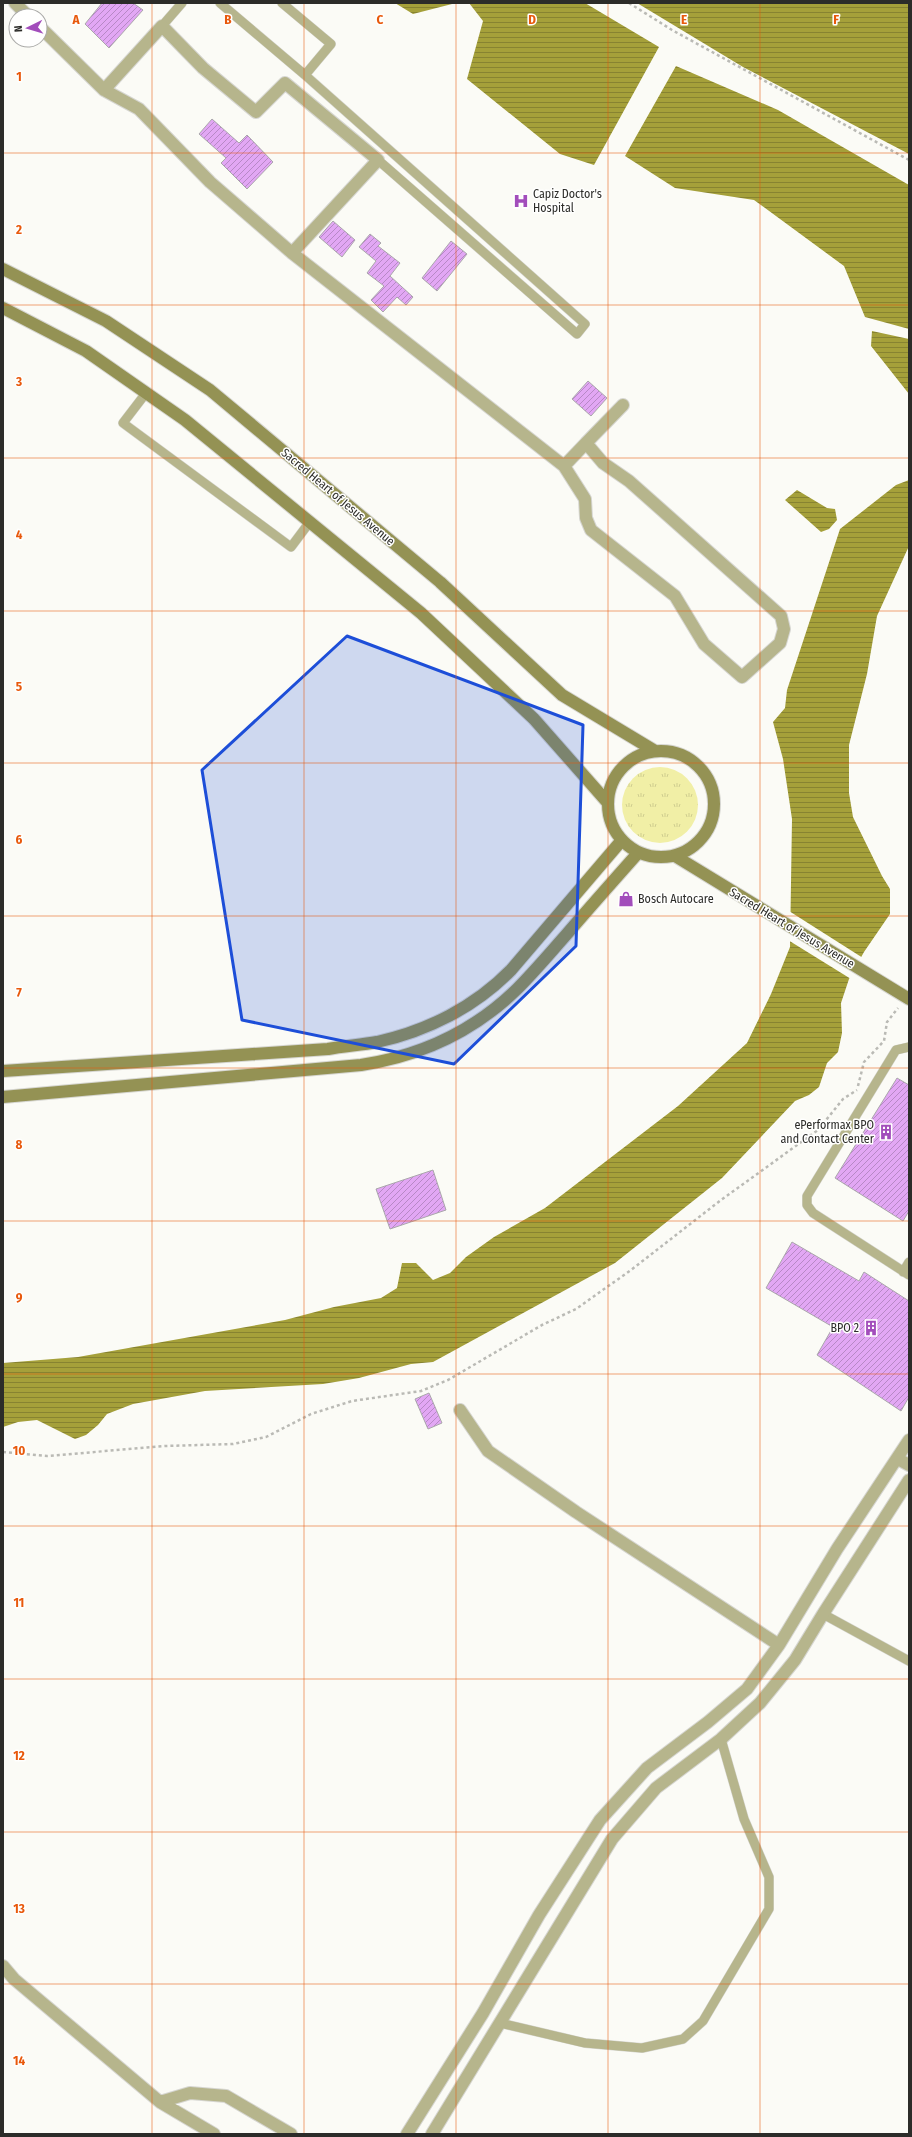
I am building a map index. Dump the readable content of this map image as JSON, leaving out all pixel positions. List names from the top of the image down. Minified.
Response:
{"streets":{"main road":["Sacred Heart of Jesus Avenue"]},"places":{"hospital":["Capiz Doctor's Hospital"],"shop":["Bosch Autocare"],"building":["ePerformax BPO and Contact Center","BPO 2"]},"north":"left","grid":{"columns":["A","B","C","D","E","F"],"rows":["1","2","3","4","5","6","7","8","9","10","11","12","13","14"]}}
